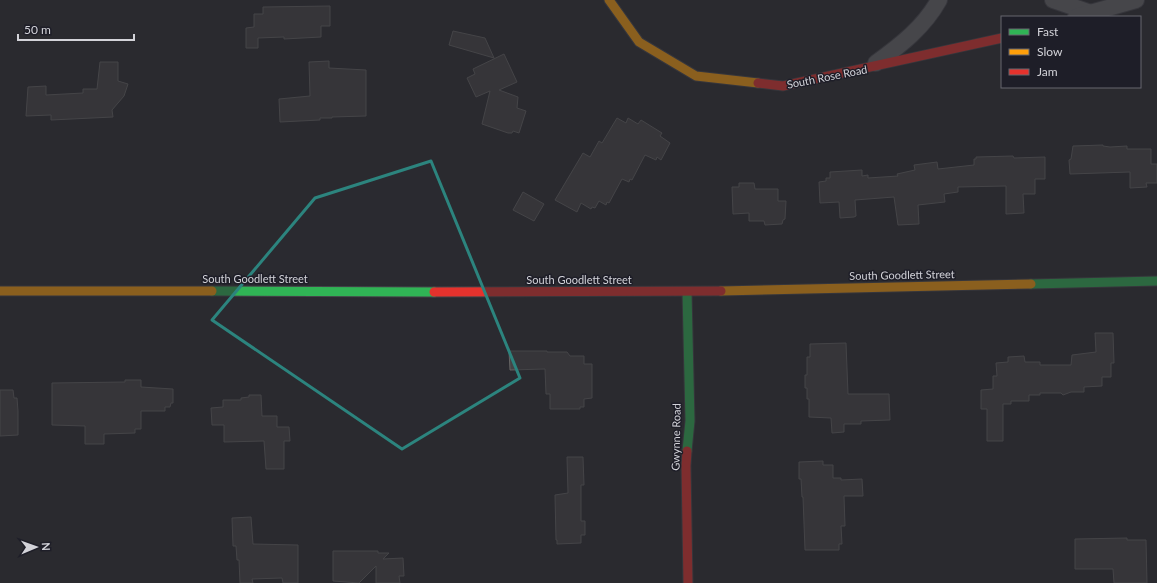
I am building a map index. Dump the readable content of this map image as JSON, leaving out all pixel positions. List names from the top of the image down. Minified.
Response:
{"streets":{"main road":["South Rose Road","South Goodlett Street","Gwynne Road"]},"crossings":[["South Goodlett Street","Gwynne Road"]],"legend":["Fast","Slow","Jam"],"scale_bar":"50 m","north":"right"}
